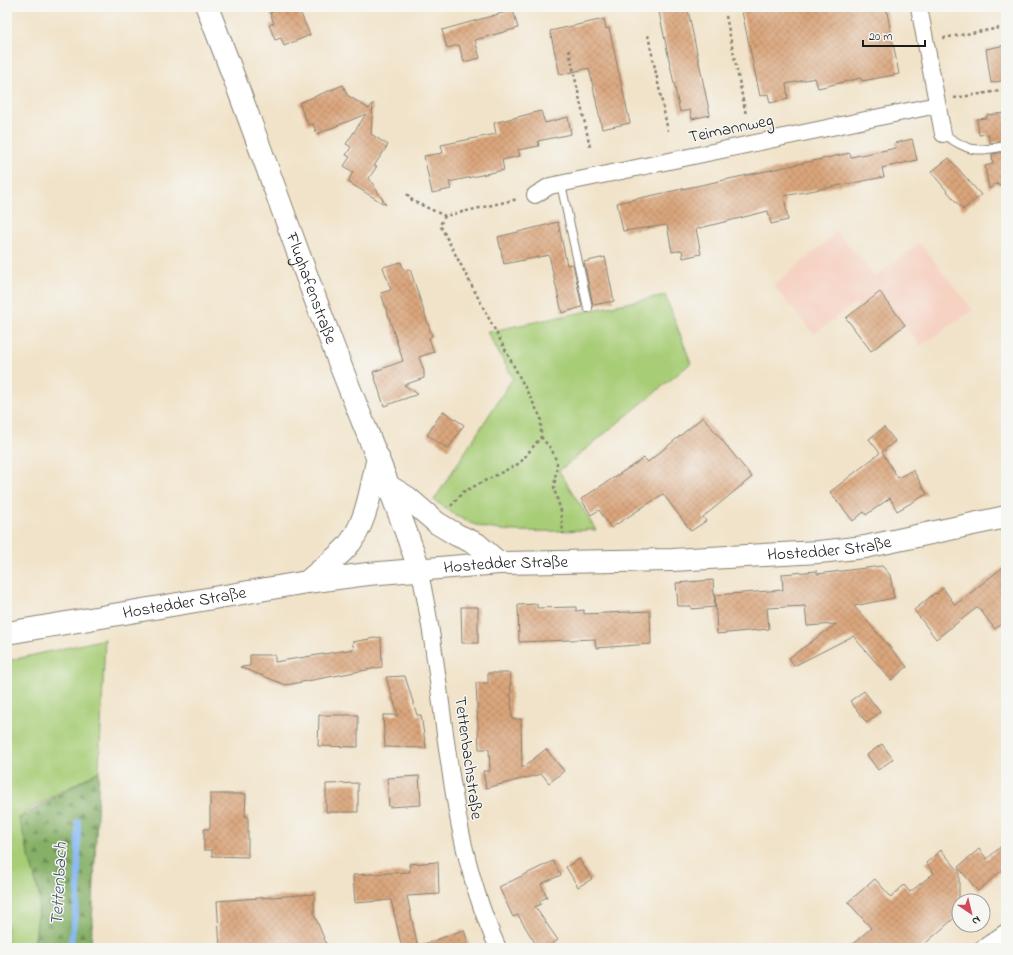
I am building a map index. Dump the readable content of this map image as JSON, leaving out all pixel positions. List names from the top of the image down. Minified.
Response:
{"streets":{"main road":["Flughafenstraße","Hostedder Straße"],"street":["Teimannweg","Tettenbachstraße"]},"crossings":[["Flughafenstraße","Hostedder Straße"],["Flughafenstraße","Tettenbachstraße"],["Hostedder Straße","Tettenbachstraße"]],"water":["Tettenbach"],"scale_bar":"20 m","north":"bottom right"}
